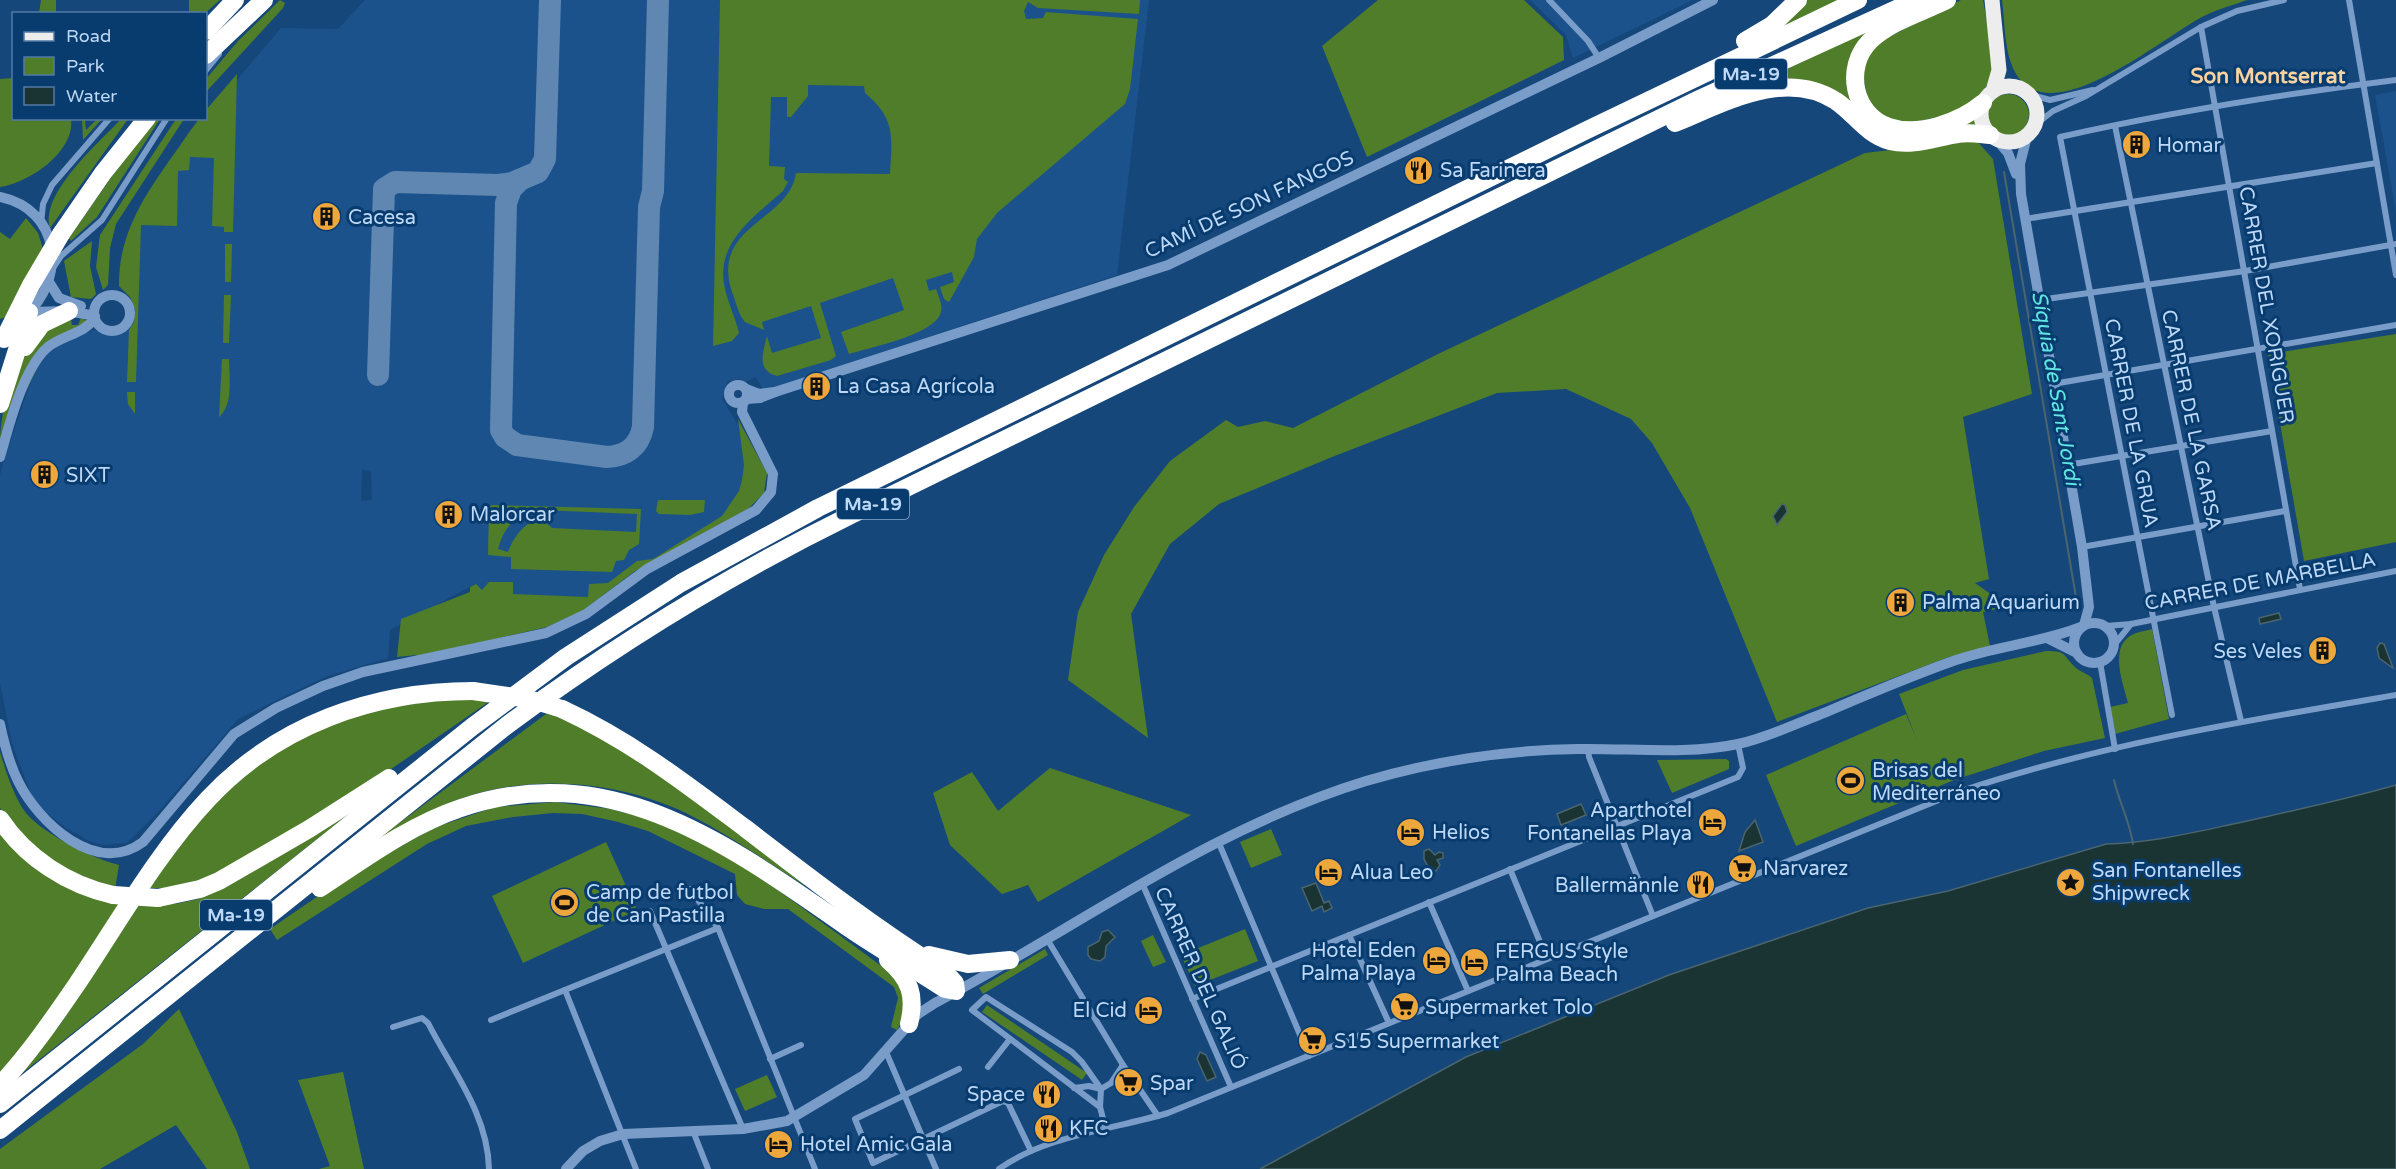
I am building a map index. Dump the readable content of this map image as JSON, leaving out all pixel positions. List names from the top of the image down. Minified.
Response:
{"streets":{"highway":["Ma-19"],"street":["CAMÍ DE SON FANGOS","CARRER DEL XORIGUER","CARRER DE LA GARSA","CARRER DE LA GRUA","CARRER DE MARBELLA","CARRER DEL GALIÓ"]},"crossings":[["CARRER DEL XORIGUER","CARRER DE MARBELLA"],["CARRER DE LA GARSA","CARRER DE LA GRUA"],["CARRER DE LA GARSA","CARRER DE MARBELLA"],["CARRER DE LA GRUA","CARRER DE MARBELLA"]],"districts":["Son Montserrat"],"water":["Síquia de Sant Jordi"],"places":{"building":["Homar","Cacesa","La Casa Agrícola","SIXT","Malorcar","Palma Aquarium","Ses Veles"],"restaurant":["Sa Farinera","Ballermännle","Space","KFC"],"sports":["Brisas del Mediterráneo","Camp de futbol de Can Pastilla"],"hotel":["Aparthotel Fontanellas Playa","Helios","Alua Leo","Hotel Eden Palma Playa","FERGUS Style Palma Beach","El Cid","Hotel Amic Gala"],"supermarket":["Narvarez","Supermarket Tolo","S15 Supermarket","Spar"],"place":["San Fontanelles Shipwreck"]},"legend":["Road","Park","Water"]}
